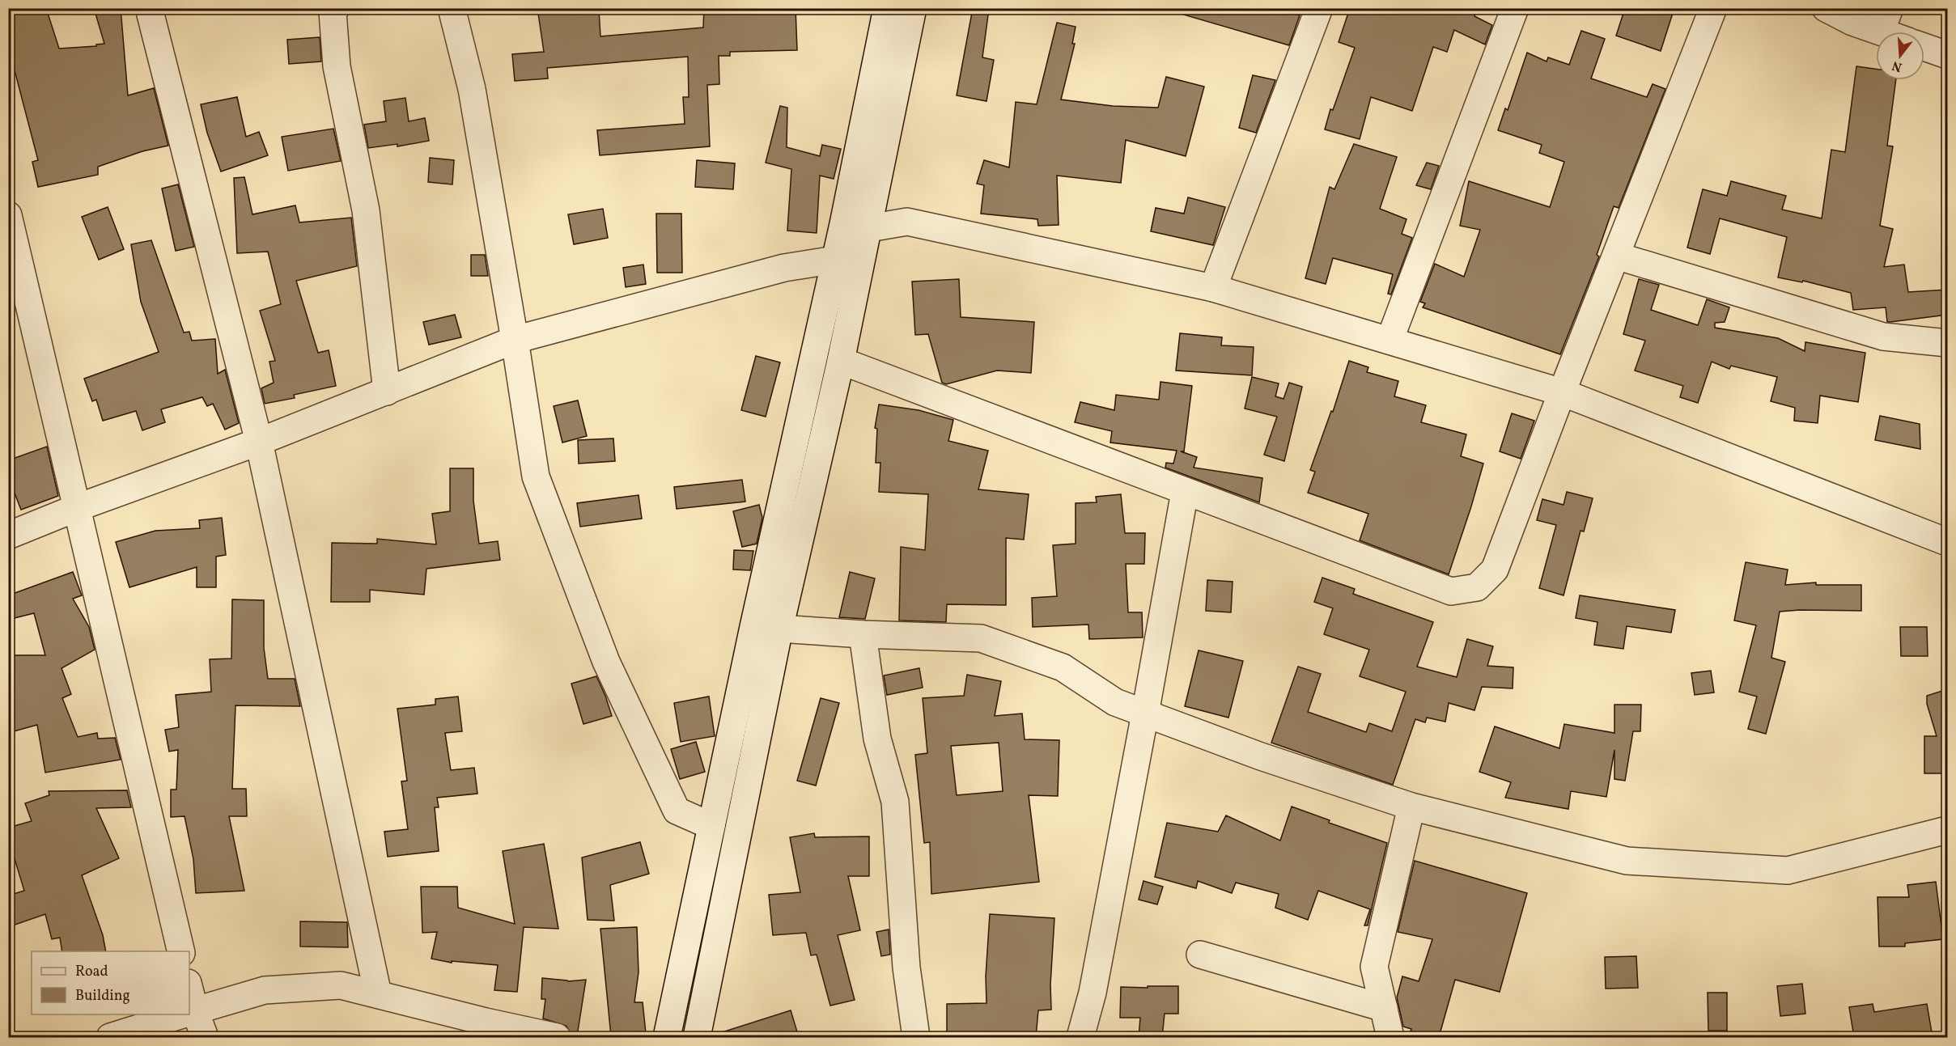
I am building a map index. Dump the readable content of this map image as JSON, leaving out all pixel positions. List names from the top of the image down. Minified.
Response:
{"legend":["Road","Building"],"north":"bottom"}
